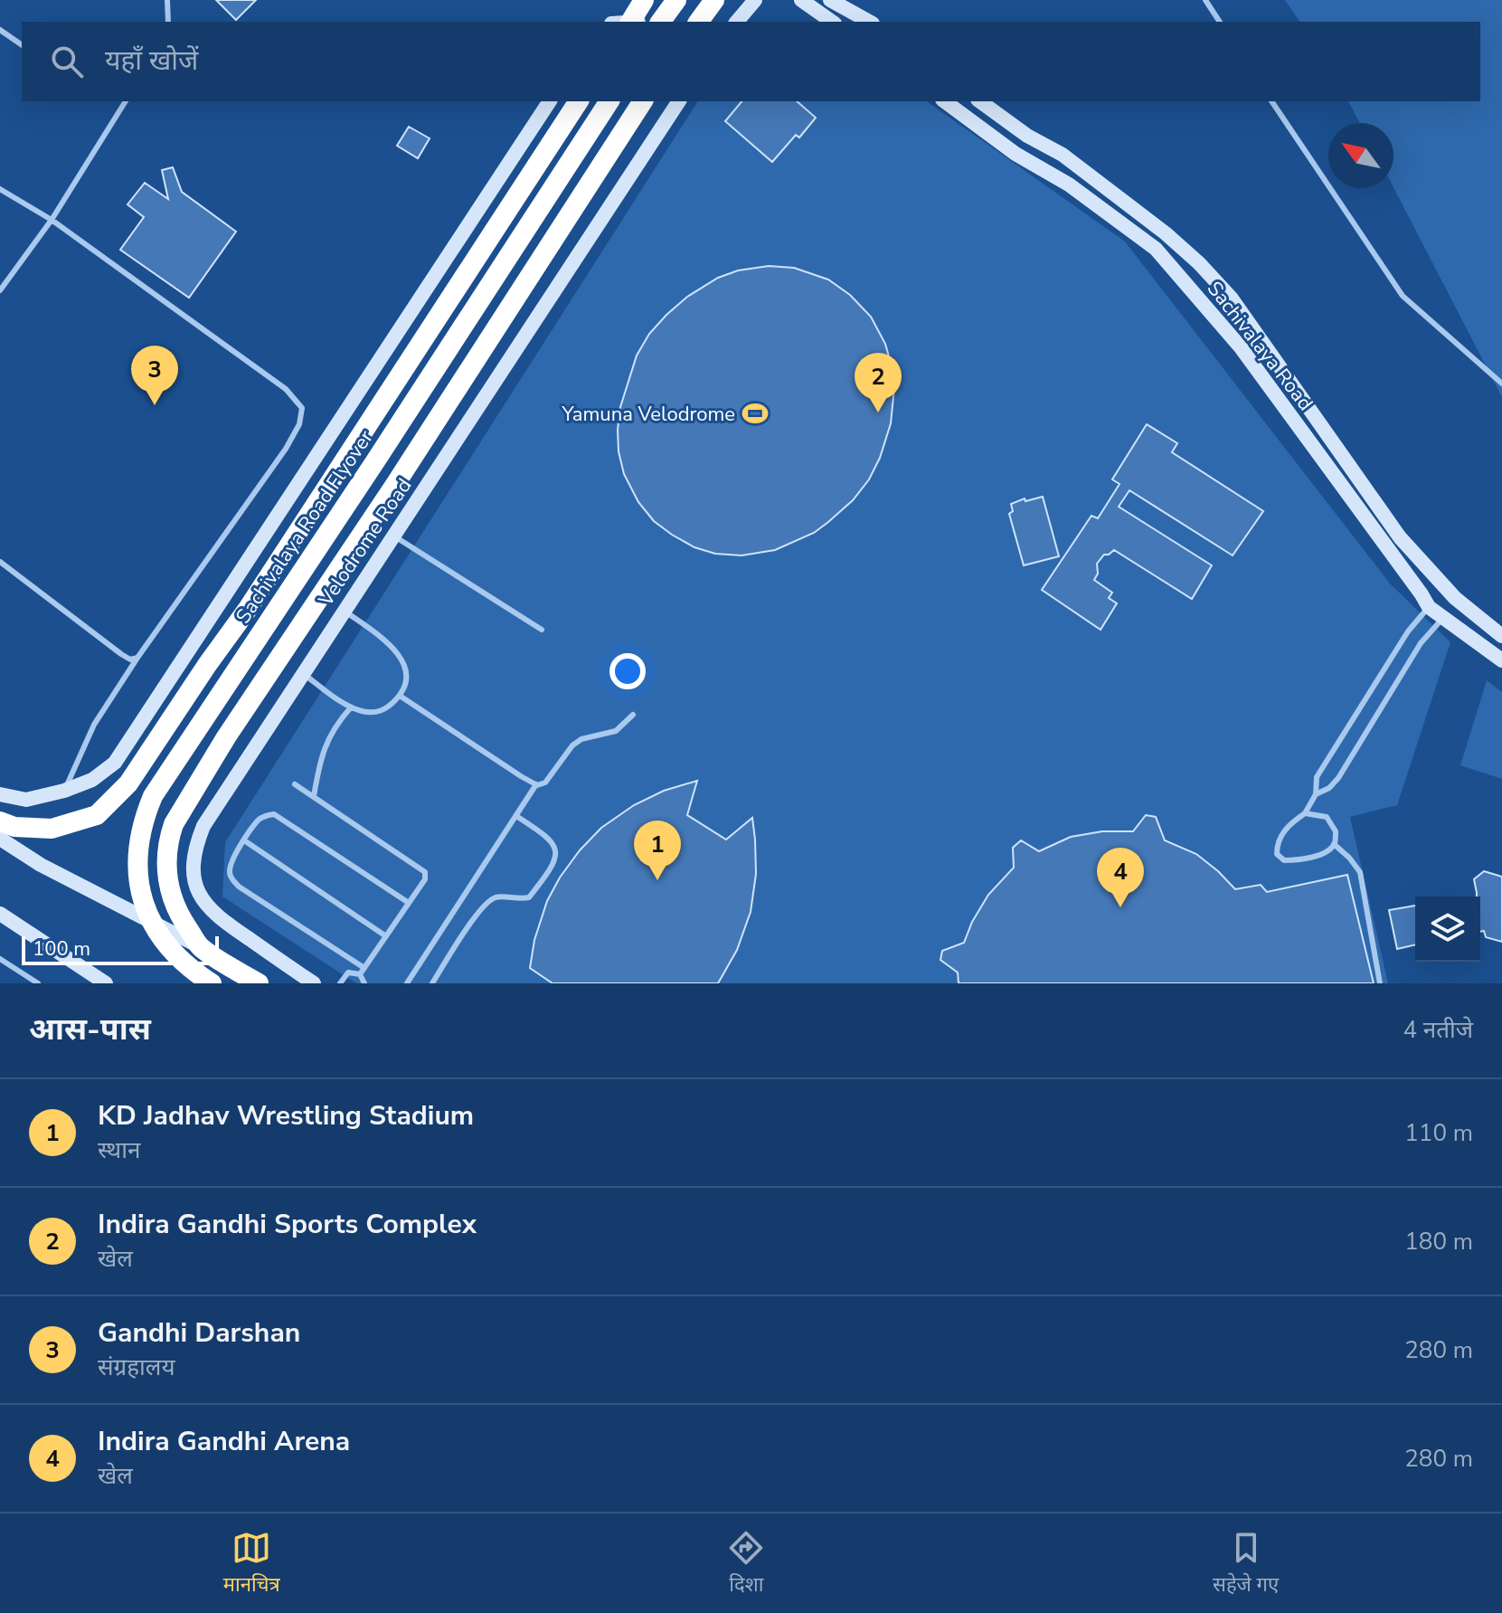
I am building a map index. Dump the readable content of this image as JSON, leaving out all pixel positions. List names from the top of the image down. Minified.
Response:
{"streets":{"highway":["Sachivalaya Road Flyover"],"street":["Sachivalaya Road","Velodrome Road"]},"places":{"sports":["Yamuna Velodrome"]},"scale_bar":"100 m","north":"top left","page":{"search":"यहाँ खोजें","pins":["3","2","1","4"],"scale":"100 m","heading":["आस-पास","4 नतीजे"],"list":[{"mark":"1","name":"KD Jadhav Wrestling Stadium","note":"स्थान","value":"110 m"},{"mark":"2","name":"Indira Gandhi Sports Complex","note":"खेल","value":"180 m"},{"mark":"3","name":"Gandhi Darshan","note":"संग्रहालय","value":"280 m"},{"mark":"4","name":"Indira Gandhi Arena","note":"खेल","value":"280 m"}],"nav":["मानचित्र","दिशा","सहेजे गए"]}}
